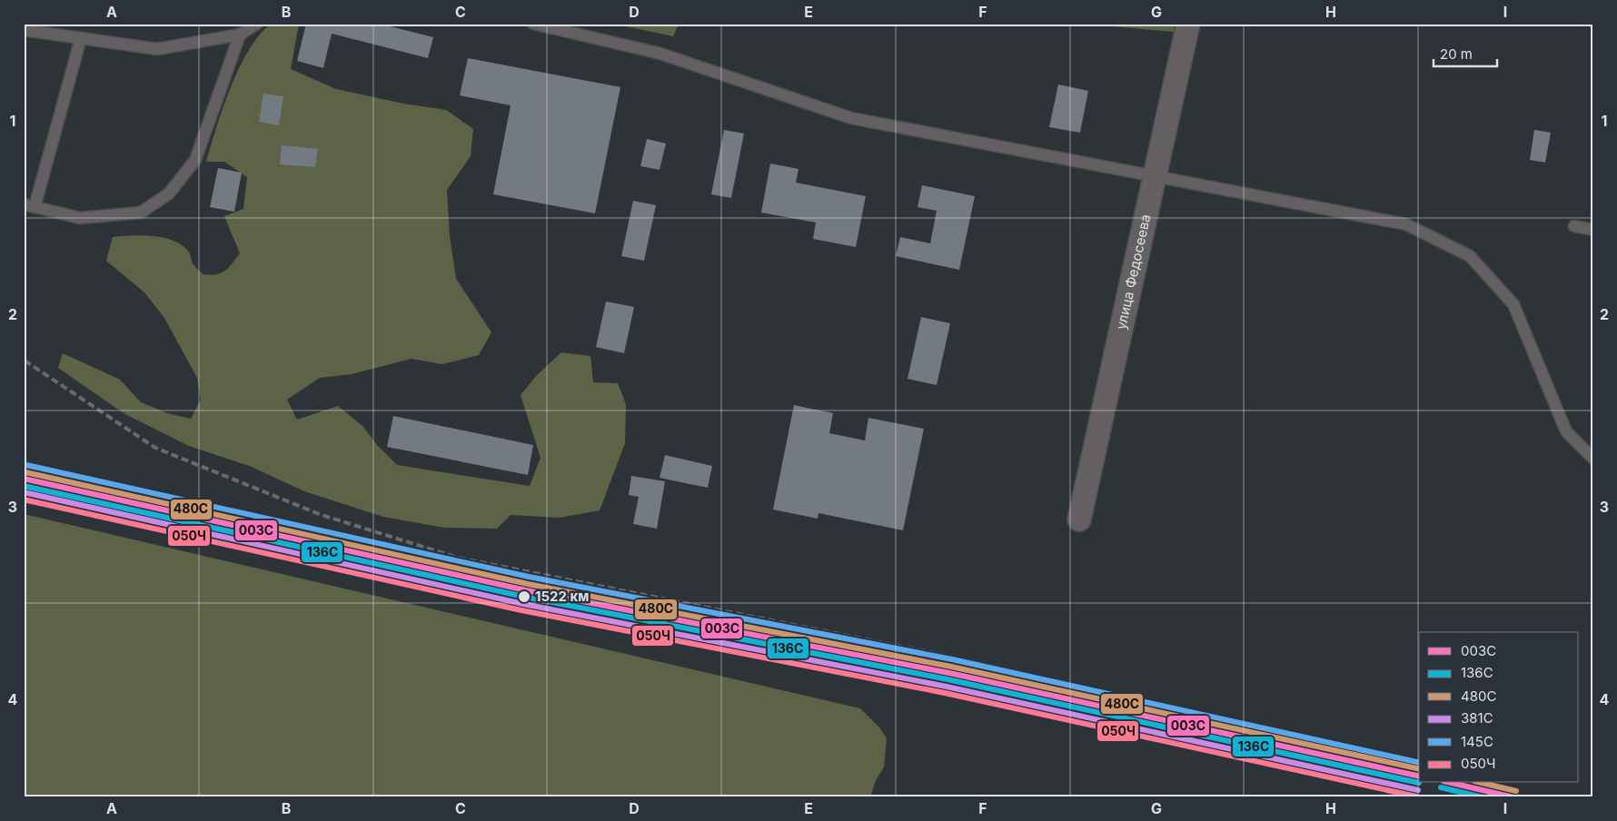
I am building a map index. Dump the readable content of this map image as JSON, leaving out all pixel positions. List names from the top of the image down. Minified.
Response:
{"streets":{"street":["улица Федосеева"]},"places":["1522 км"],"lines":["transit line 145С","transit line 480С","transit line 003С","transit line 136С","transit line 381С","transit line 050Ч"],"legend":["003С","136С","480С","381С","145С","050Ч"],"scale_bar":"20 m","grid":{"columns":["A","B","C","D","E","F","G","H","I"],"rows":["1","2","3","4"]}}
